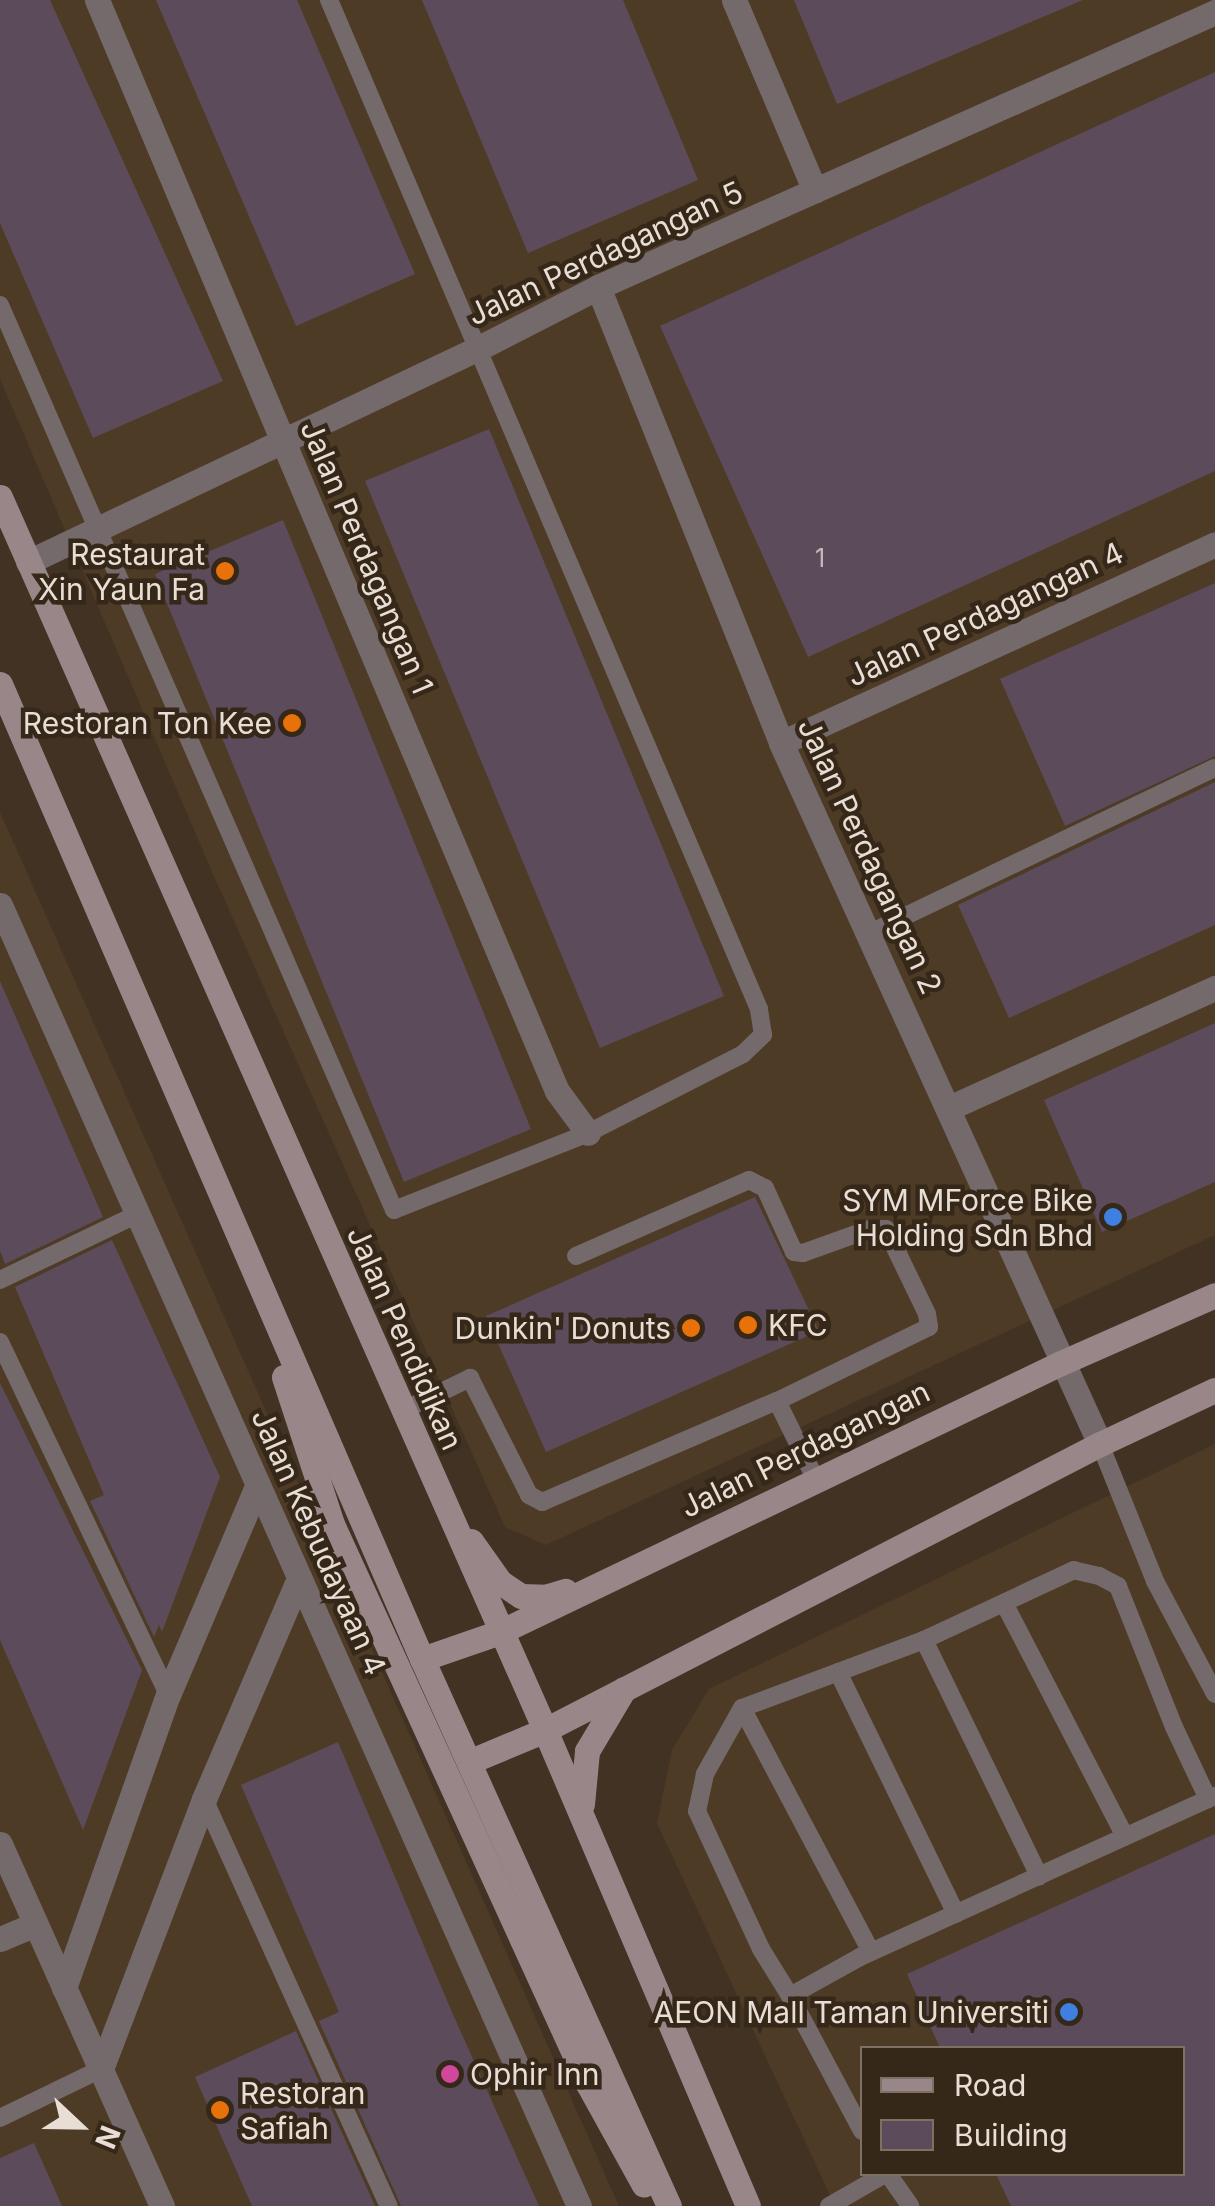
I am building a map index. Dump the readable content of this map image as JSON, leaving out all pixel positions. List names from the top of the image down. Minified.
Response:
{"streets":{"main road":["Jalan Pendidikan","Jalan Perdagangan"],"street":["Jalan Perdagangan 5","Jalan Perdagangan 1","Jalan Perdagangan 4","Jalan Perdagangan 2","Jalan Kebudayaan 4"]},"crossings":[["Jalan Perdagangan 5","Jalan Perdagangan 1"],["Jalan Perdagangan 5","Jalan Perdagangan 2"],["Jalan Perdagangan 5","Jalan Pendidikan"],["Jalan Perdagangan 4","Jalan Perdagangan 2"],["Jalan Perdagangan 2","Jalan Perdagangan"],["Jalan Pendidikan","Jalan Perdagangan"]],"places":["Restaurat Xin Yaun Fa","Restoran Ton Kee","SYM MForce Bike Holding Sdn Bhd","KFC","Dunkin' Donuts","AEON Mall Taman Universiti","Ophir Inn","Restoran Safiah"],"house_numbers":["1"],"legend":["Road","Building"],"north":"right"}
